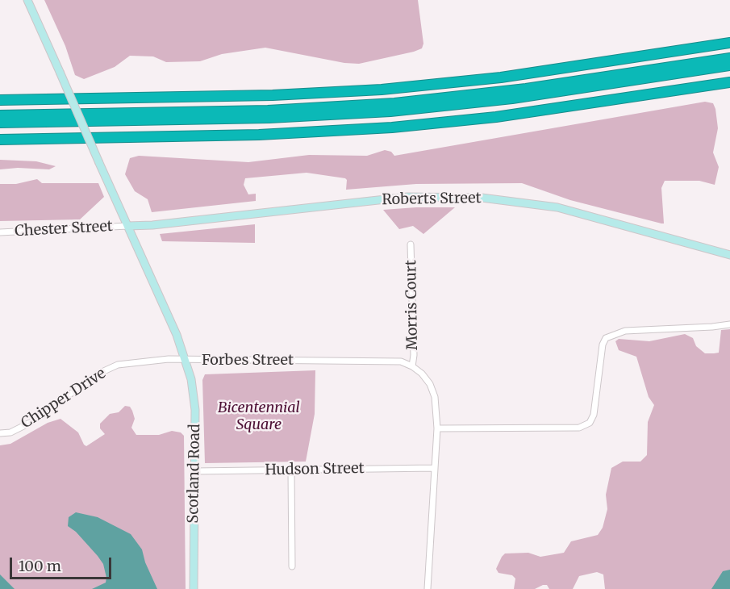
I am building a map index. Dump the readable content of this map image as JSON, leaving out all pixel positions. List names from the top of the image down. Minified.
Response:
{"streets":{"main road":["Roberts Street","Forbes Street","Scotland Road"],"street":["Chester Street","Morris Court","Chipper Drive","Hudson Street"]},"crossings":[["Roberts Street","Chester Street"],["Roberts Street","Forbes Street"],["Chester Street","Forbes Street"],["Morris Court","Forbes Street"],["Forbes Street","Chipper Drive"],["Forbes Street","Scotland Road"],["Chipper Drive","Scotland Road"],["Hudson Street","Scotland Road"]],"parks":["Bicentennial Square"],"scale_bar":"100 m"}
